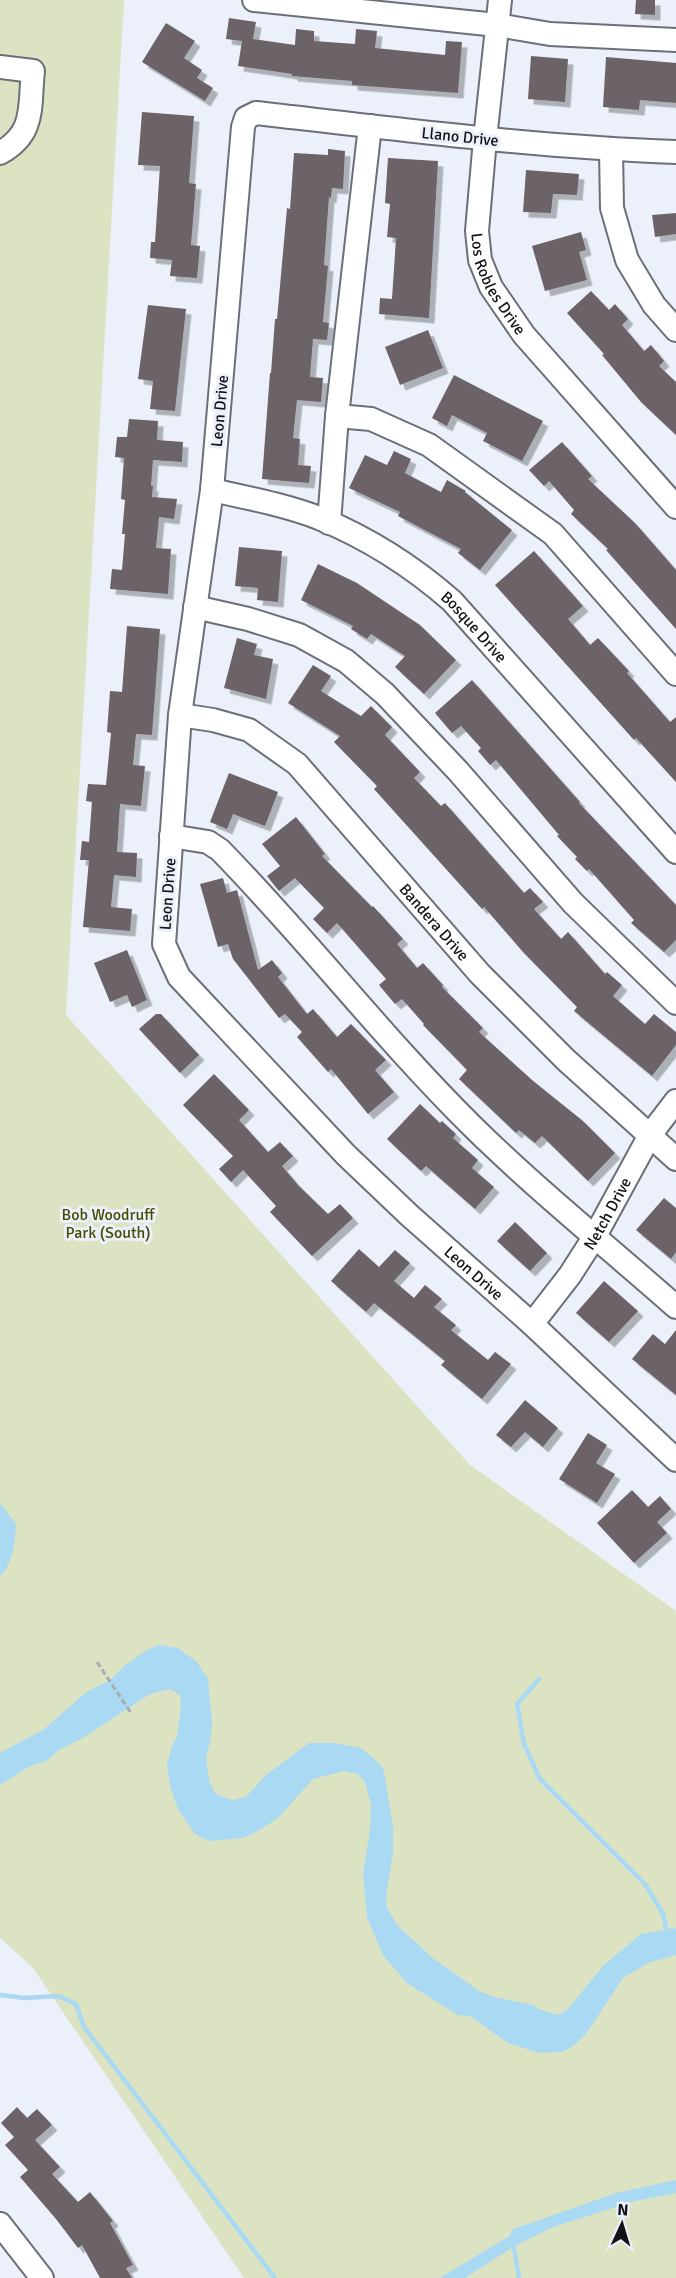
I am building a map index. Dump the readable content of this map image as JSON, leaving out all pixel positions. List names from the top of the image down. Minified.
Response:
{"streets":{"street":["Llano Drive","Los Robles Drive","Leon Drive","Bosque Drive","Bandera Drive","Netch Drive"]},"crossings":[["Llano Drive","Los Robles Drive"],["Llano Drive","Leon Drive"],["Leon Drive","Bosque Drive"],["Leon Drive","Bandera Drive"],["Leon Drive","Netch Drive"],["Bandera Drive","Netch Drive"]],"parks":["Bob Woodruff Park (South)"],"north":"top"}
